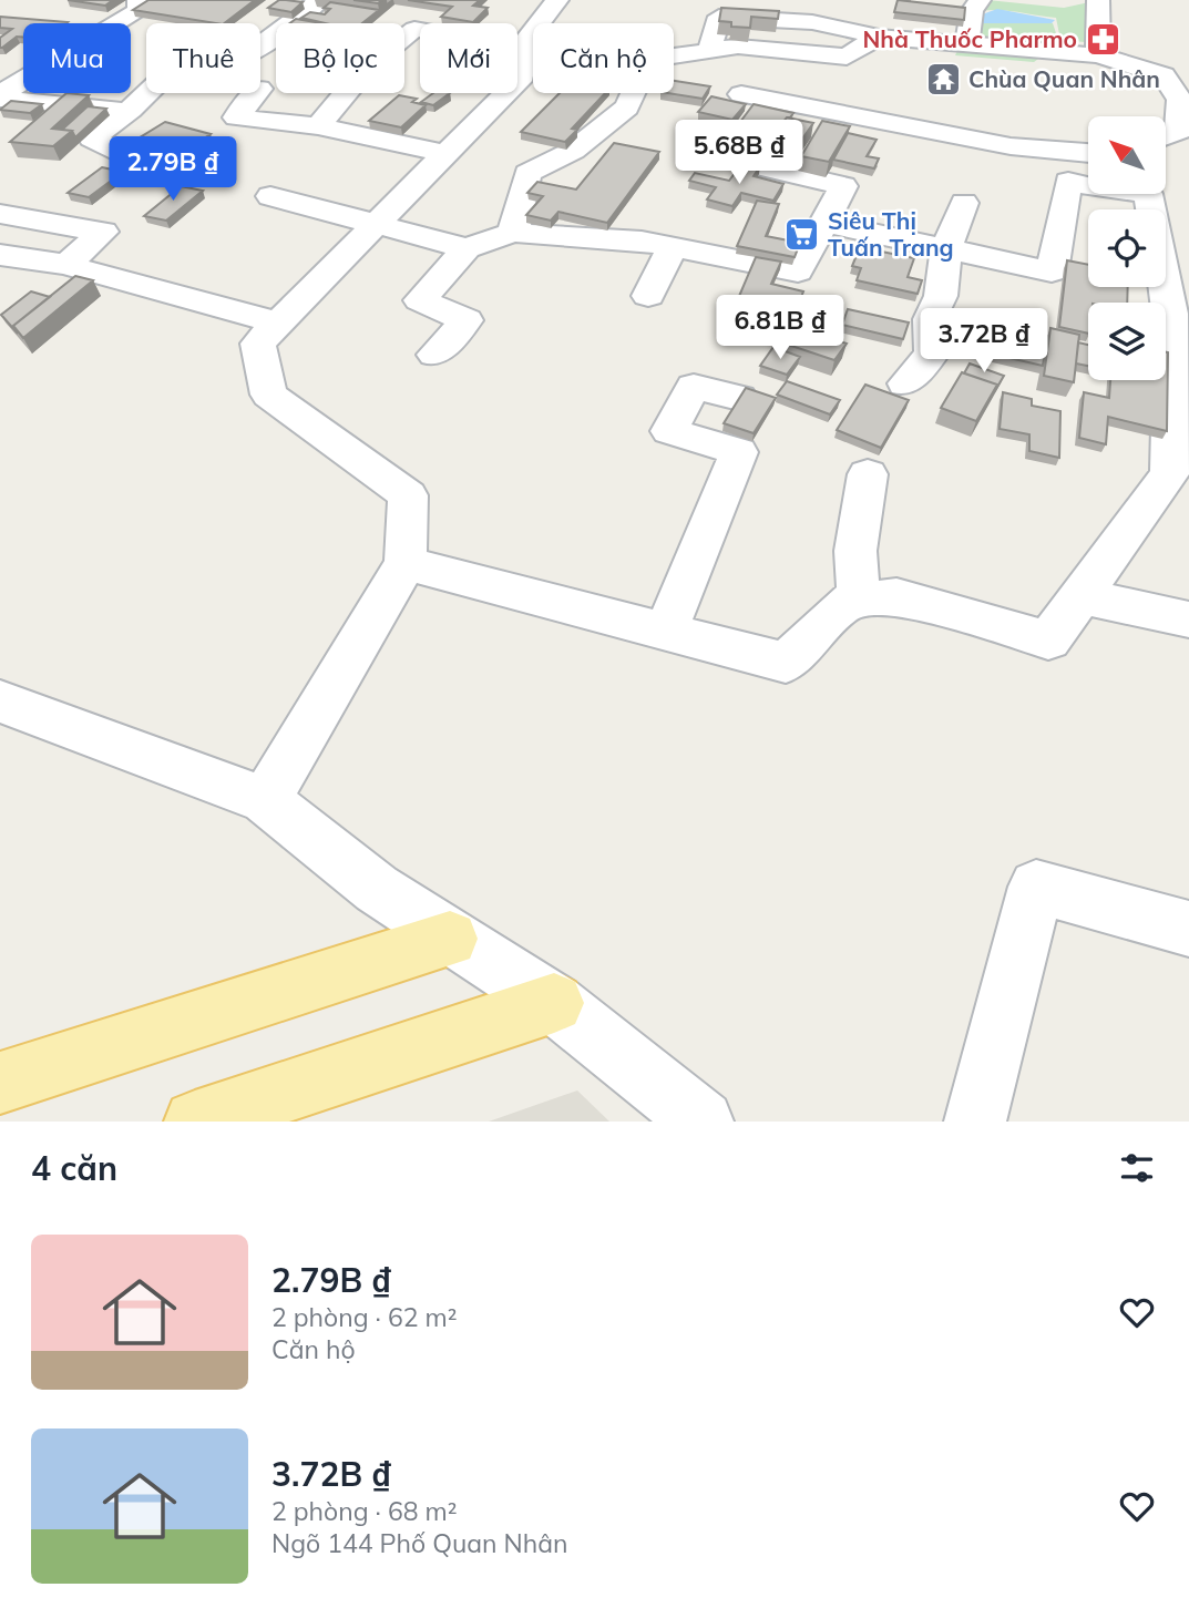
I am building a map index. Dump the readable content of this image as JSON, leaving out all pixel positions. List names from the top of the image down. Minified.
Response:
{"places":{"pharmacy":["Nhà Thuốc Pharmo"],"temple":["Chùa Quan Nhân"],"supermarket":["Siêu Thị Tuấn Trang"]},"north":"top left","page":{"chip":["Mua","Thuê","Bộ lọc","Mới","Căn hộ"],"price":["5.68B ₫","2.79B ₫","6.81B ₫","3.72B ₫"],"heading":"4 căn","list":[{"name":"2.79B ₫","note":"2 phòng · 62 m² · Căn hộ"},{"name":"3.72B ₫","note":"2 phòng · 68 m² · Ngõ 144 Phố Quan Nhân"}]}}
